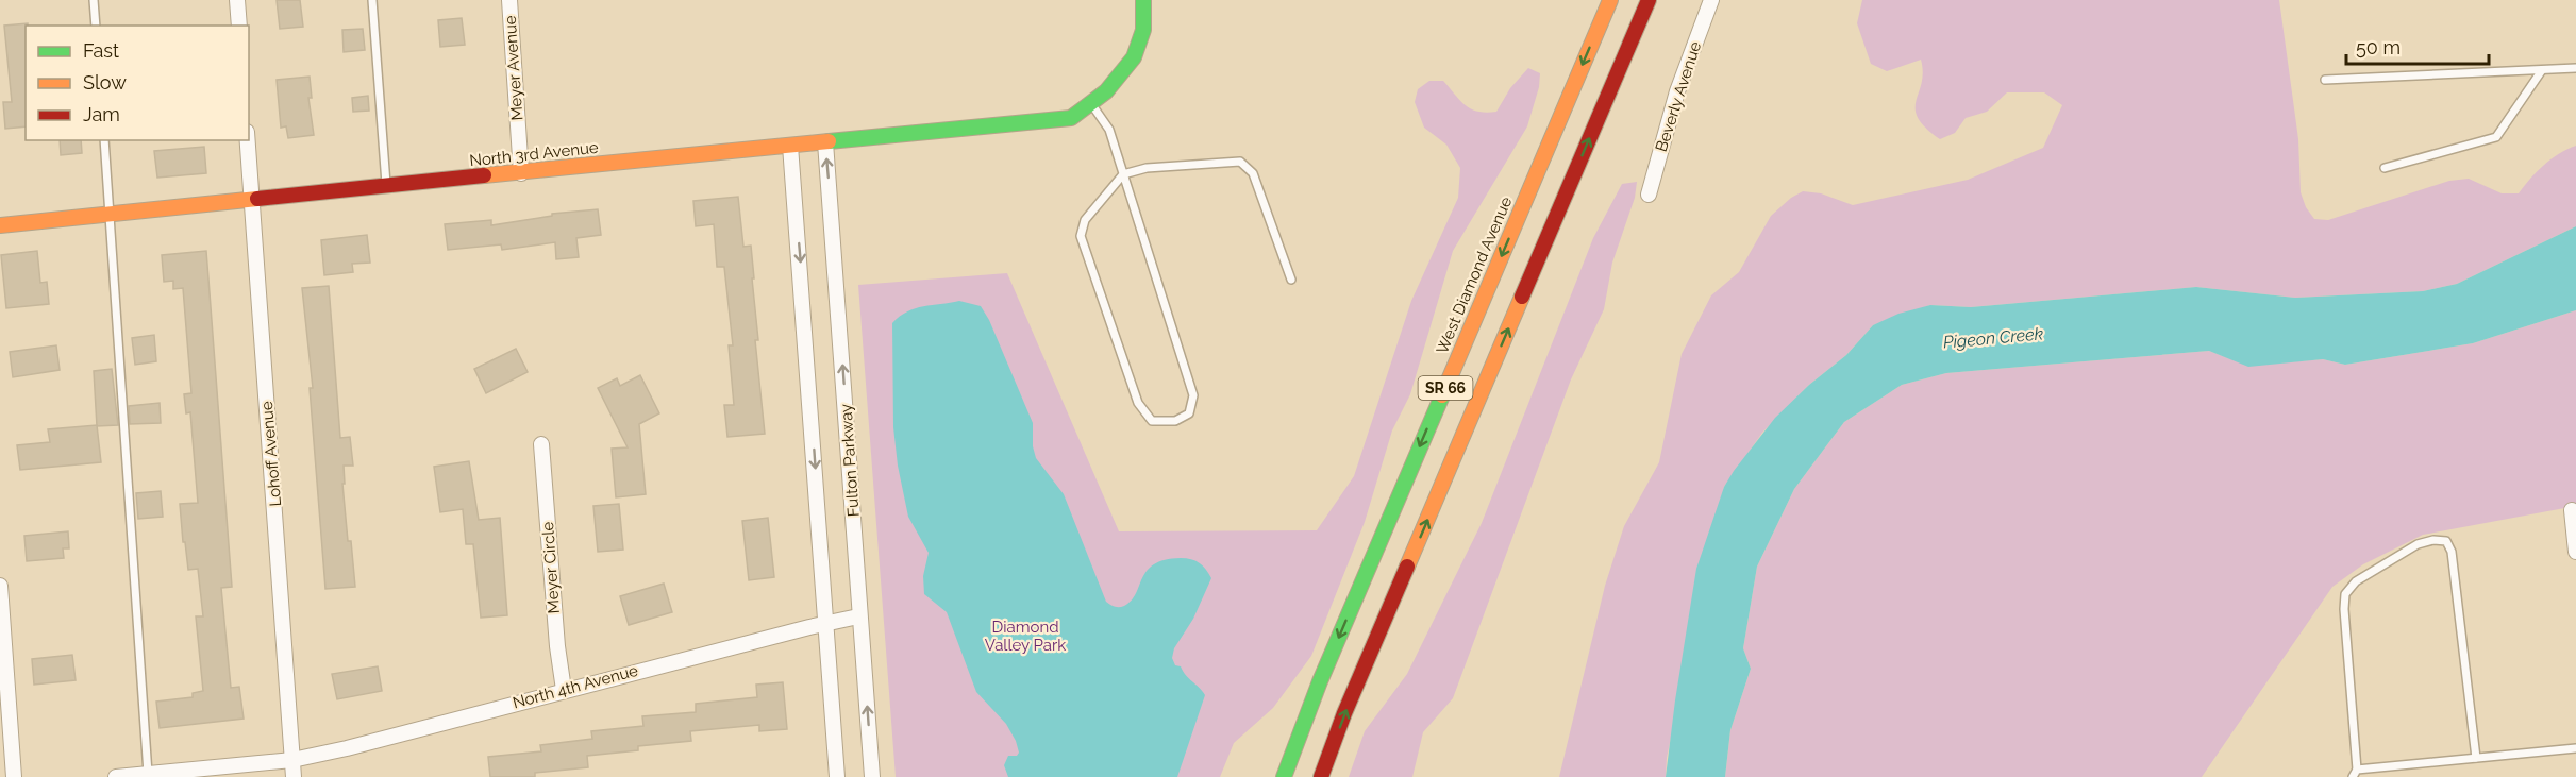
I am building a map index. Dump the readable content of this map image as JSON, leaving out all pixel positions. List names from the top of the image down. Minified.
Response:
{"streets":{"main road":["North 3rd Avenue","West Diamond Avenue","SR 66"],"street":["Meyer Avenue","Beverly Avenue","Lohoff Avenue","Fulton Parkway","Meyer Circle","North 4th Avenue"]},"crossings":[["Meyer Avenue","North 3rd Avenue"],["North 3rd Avenue","Lohoff Avenue"],["North 3rd Avenue","Fulton Parkway"],["Lohoff Avenue","North 4th Avenue"],["Fulton Parkway","North 4th Avenue"],["Meyer Circle","North 4th Avenue"]],"water":["Pigeon Creek"],"parks":["Diamond Valley Park"],"legend":["Fast","Slow","Jam"],"scale_bar":"50 m"}
